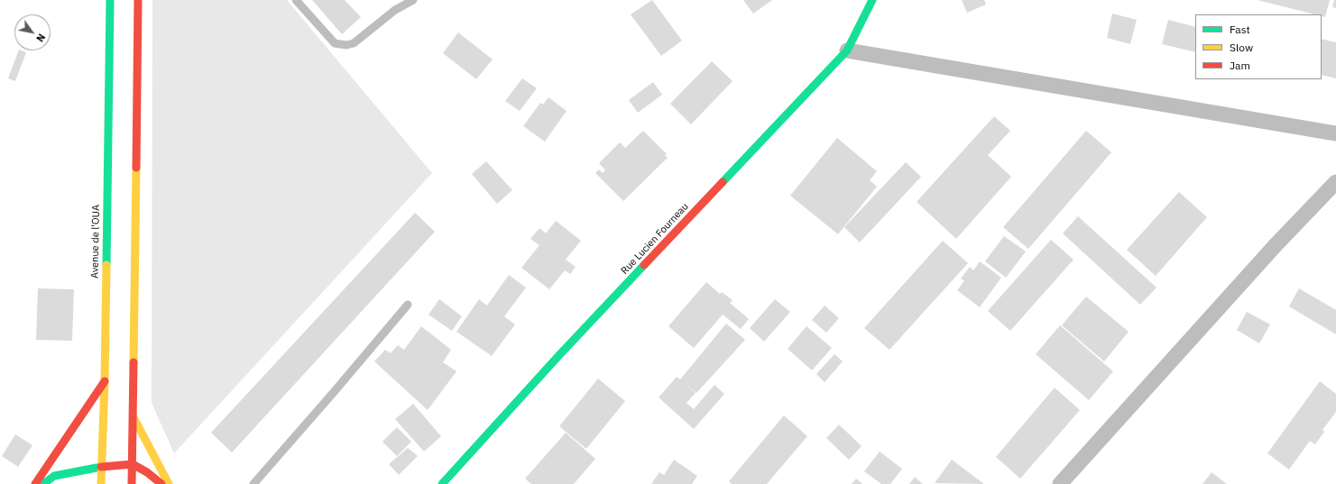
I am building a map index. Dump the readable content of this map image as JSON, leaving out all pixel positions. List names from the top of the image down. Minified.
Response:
{"streets":{"main road":["Rue Lucien Fourneau","Avenue de l'OUA"]},"legend":["Fast","Slow","Jam"],"north":"bottom right"}
